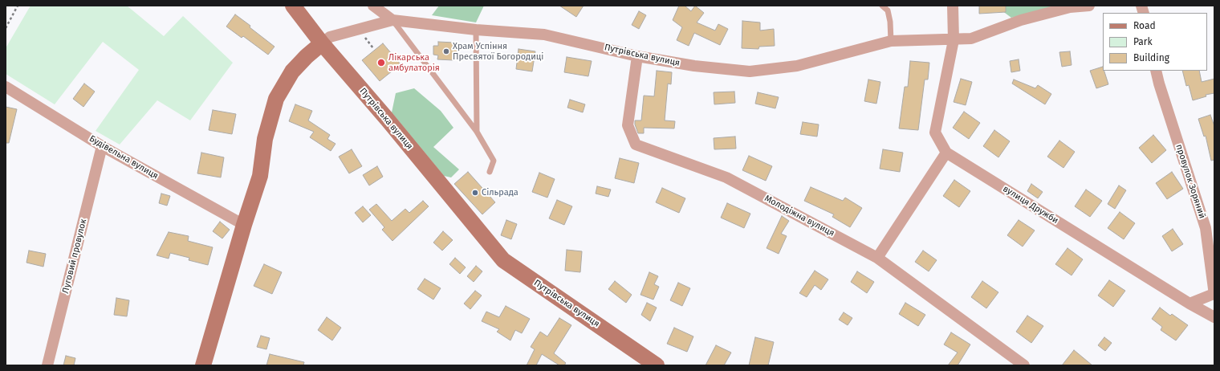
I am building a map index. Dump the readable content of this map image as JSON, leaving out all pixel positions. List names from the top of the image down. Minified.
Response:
{"streets":{"main road":["Путрівська вулиця"],"street":["Будівельна вулиця","провулок Зоряний","вулиця Дружби","Молодіжна вулиця","Луговий провулок"]},"crossings":[["Путрівська вулиця","Молодіжна вулиця"],["Будівельна вулиця","Луговий провулок"]],"places":["Храм Успіння Пресвятої Богородиці","Лікарська амбулаторія","Сільрада"],"legend":["Road","Park","Building"]}
